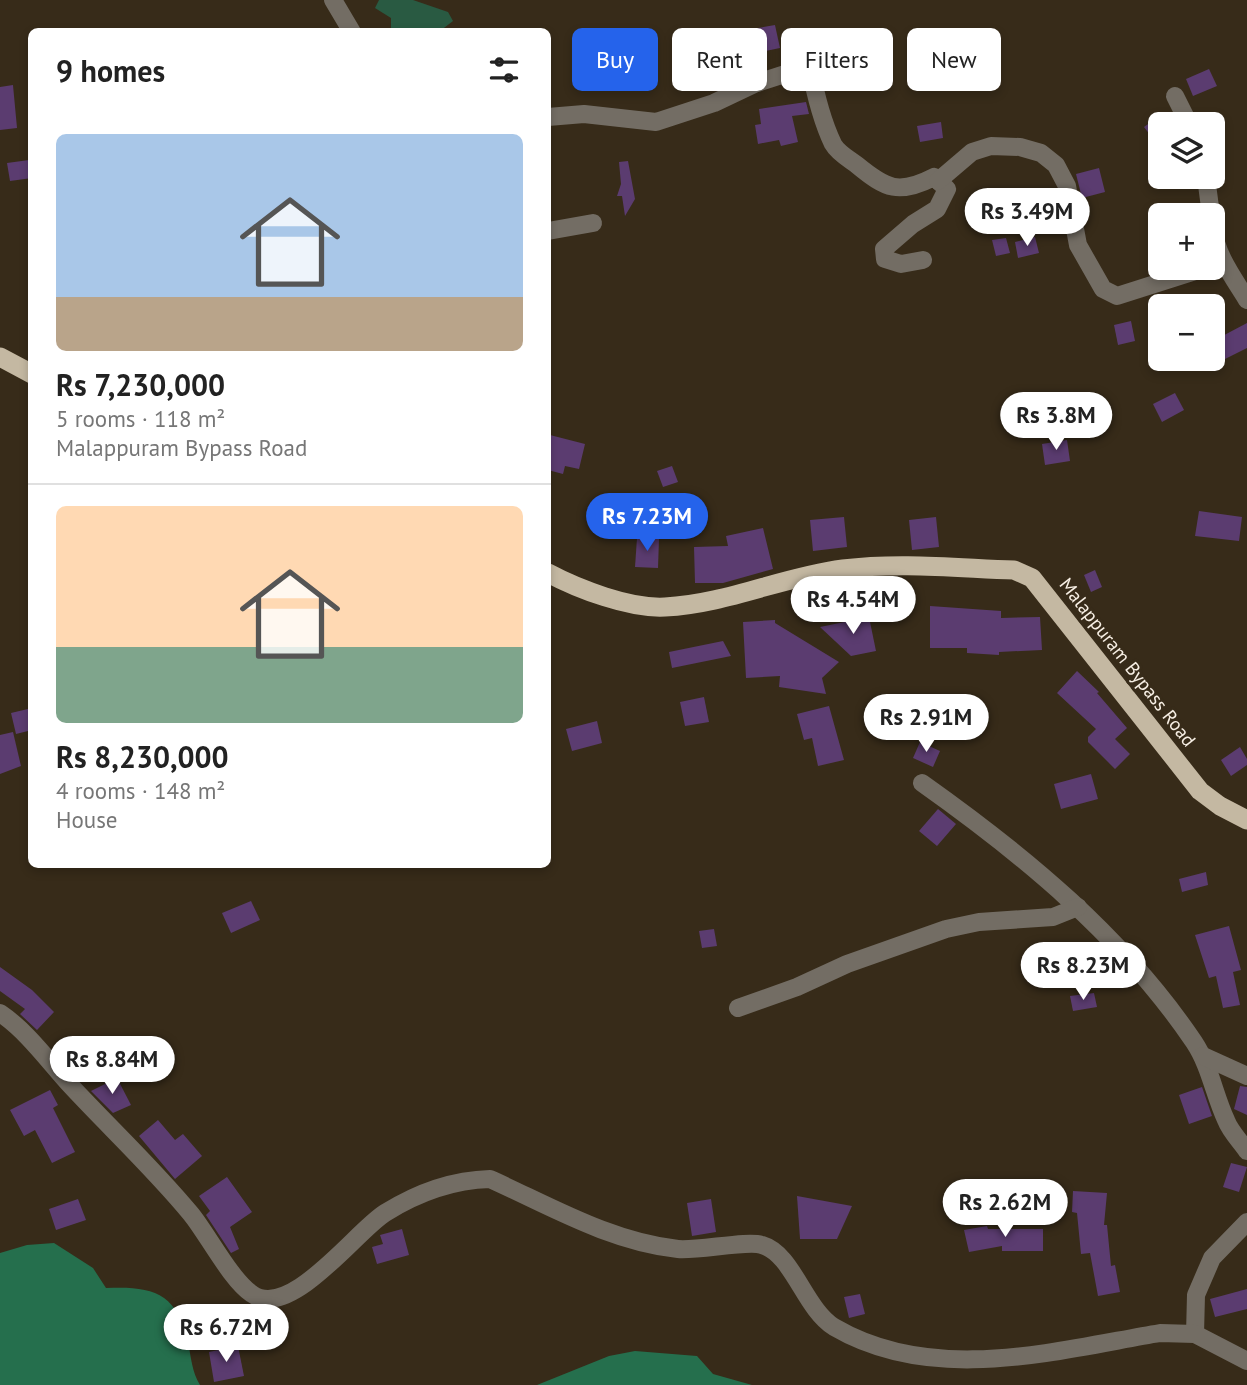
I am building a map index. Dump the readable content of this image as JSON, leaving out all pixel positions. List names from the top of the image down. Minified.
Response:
{"streets":{"highway":["Malappuram Bypass Road"]},"page":{"chip":["Buy","Rent","Filters","New"],"heading":"9 homes","map_buttons":["+","−"],"list":[{"name":"Rs 7,230,000","note":"5 rooms · 118 m² · Malappuram Bypass Road"},{"name":"Rs 8,230,000","note":"4 rooms · 148 m² · House"}],"price":["Rs 3.49M","Rs 3.8M","Rs 7.23M","Rs 4.54M","Rs 2.91M","Rs 8.23M","Rs 8.84M","Rs 2.62M","Rs 6.72M"]}}
